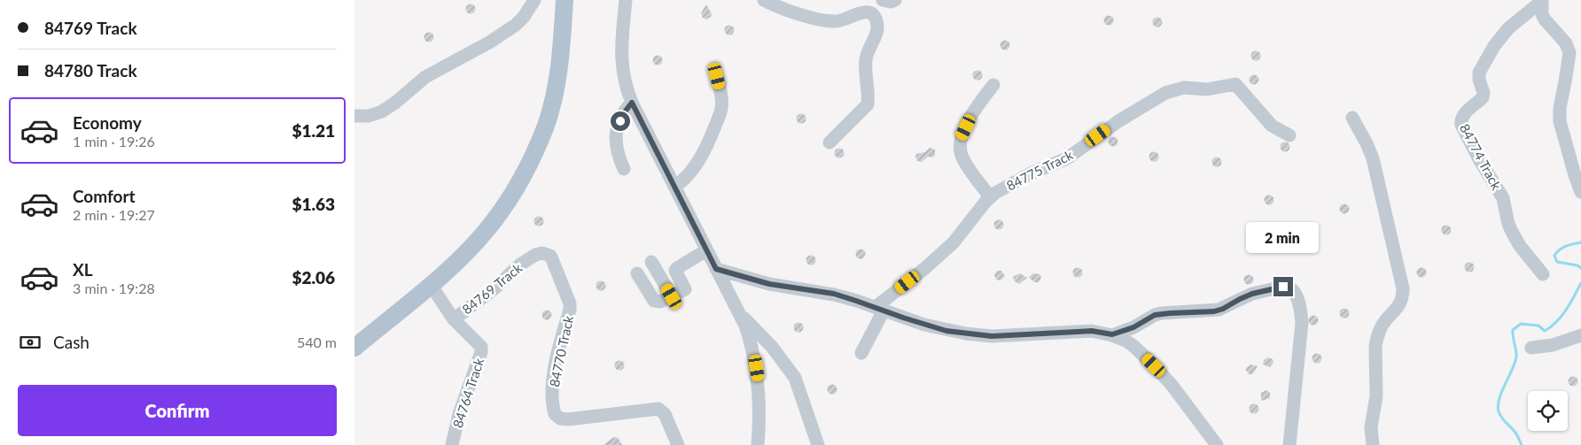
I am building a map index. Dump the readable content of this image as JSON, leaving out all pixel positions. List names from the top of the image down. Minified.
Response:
{"streets":{"street":["84774 Track","84775 Track","84769 Track","84770 Track","84764 Track"]},"crossings":[["84769 Track","84770 Track"],["84769 Track","84764 Track"]],"page":{"banner":["84769 Track","84780 Track"],"list":[{"name":"Economy","note":"1 min · 19:26","value":"$1.21"},{"name":"Comfort","note":"2 min · 19:27","value":"$1.63"},{"name":"XL","note":"3 min · 19:28","value":"$2.06"}],"bubble":"2 min","pay":["Cash","540 m"],"buttons":"Confirm"}}
